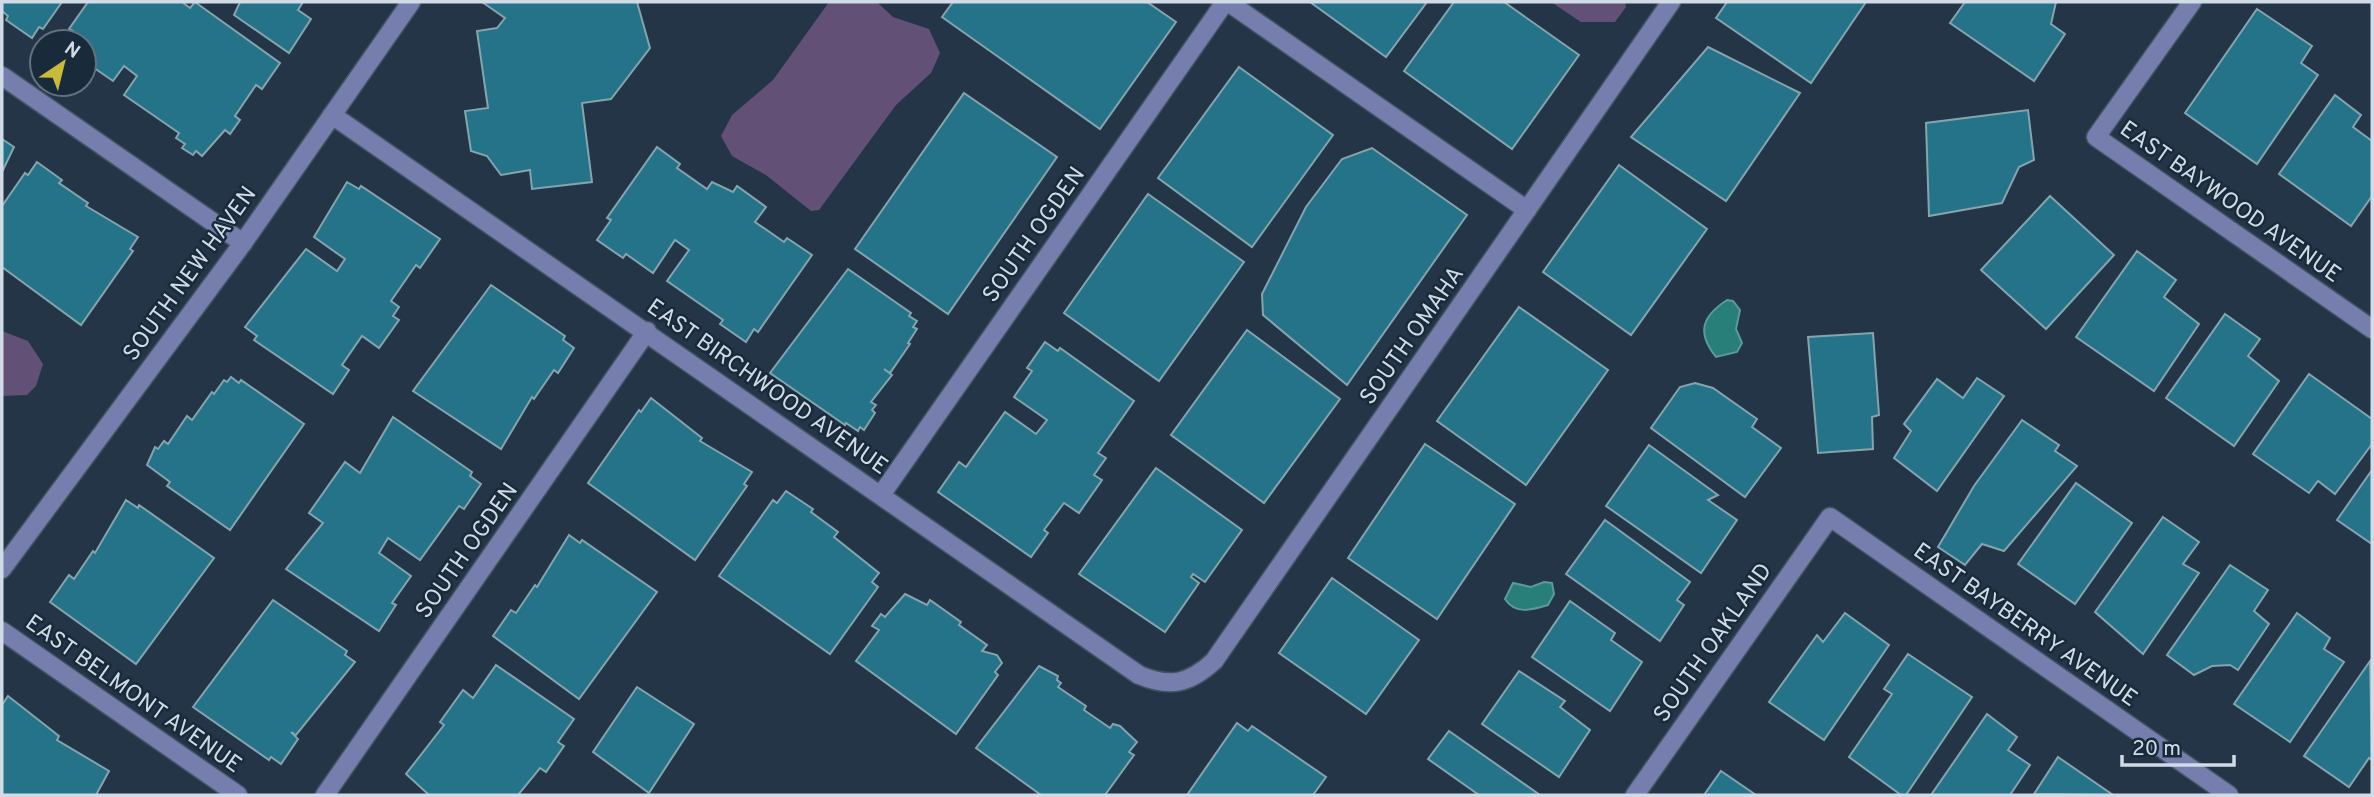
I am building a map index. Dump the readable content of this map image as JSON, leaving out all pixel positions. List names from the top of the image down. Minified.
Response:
{"streets":{"street":["EAST BAYWOOD AVENUE","SOUTH OGDEN","SOUTH NEW HAVEN","SOUTH OMAHA","EAST BIRCHWOOD AVENUE","EAST BAYBERRY AVENUE","SOUTH OAKLAND","EAST BELMONT AVENUE"]},"crossings":[["SOUTH OGDEN","EAST BIRCHWOOD AVENUE"],["SOUTH NEW HAVEN","EAST BIRCHWOOD AVENUE"],["SOUTH OMAHA","EAST BIRCHWOOD AVENUE"],["EAST BAYBERRY AVENUE","SOUTH OAKLAND"]],"scale_bar":"20 m","north":"top right"}
